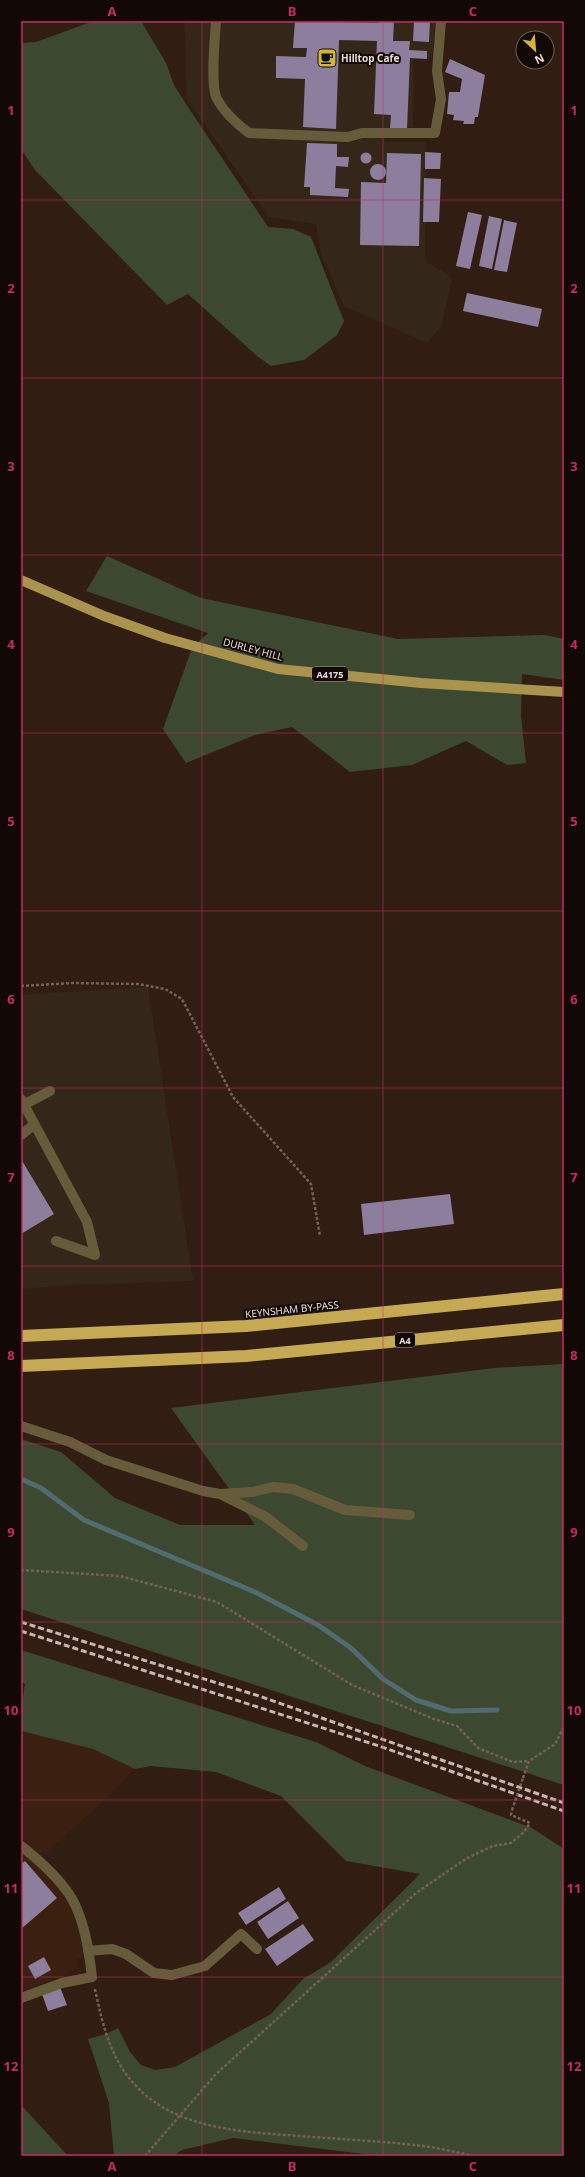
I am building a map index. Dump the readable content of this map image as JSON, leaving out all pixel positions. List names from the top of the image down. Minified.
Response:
{"streets":{"highway":["KEYNSHAM BY-PASS","A4"],"main road":["DURLEY HILL","A4175"]},"places":{"cafe":["Hilltop Cafe"]},"north":"bottom right","grid":{"columns":["A","B","C"],"rows":["1","2","3","4","5","6","7","8","9","10","11","12"]}}
